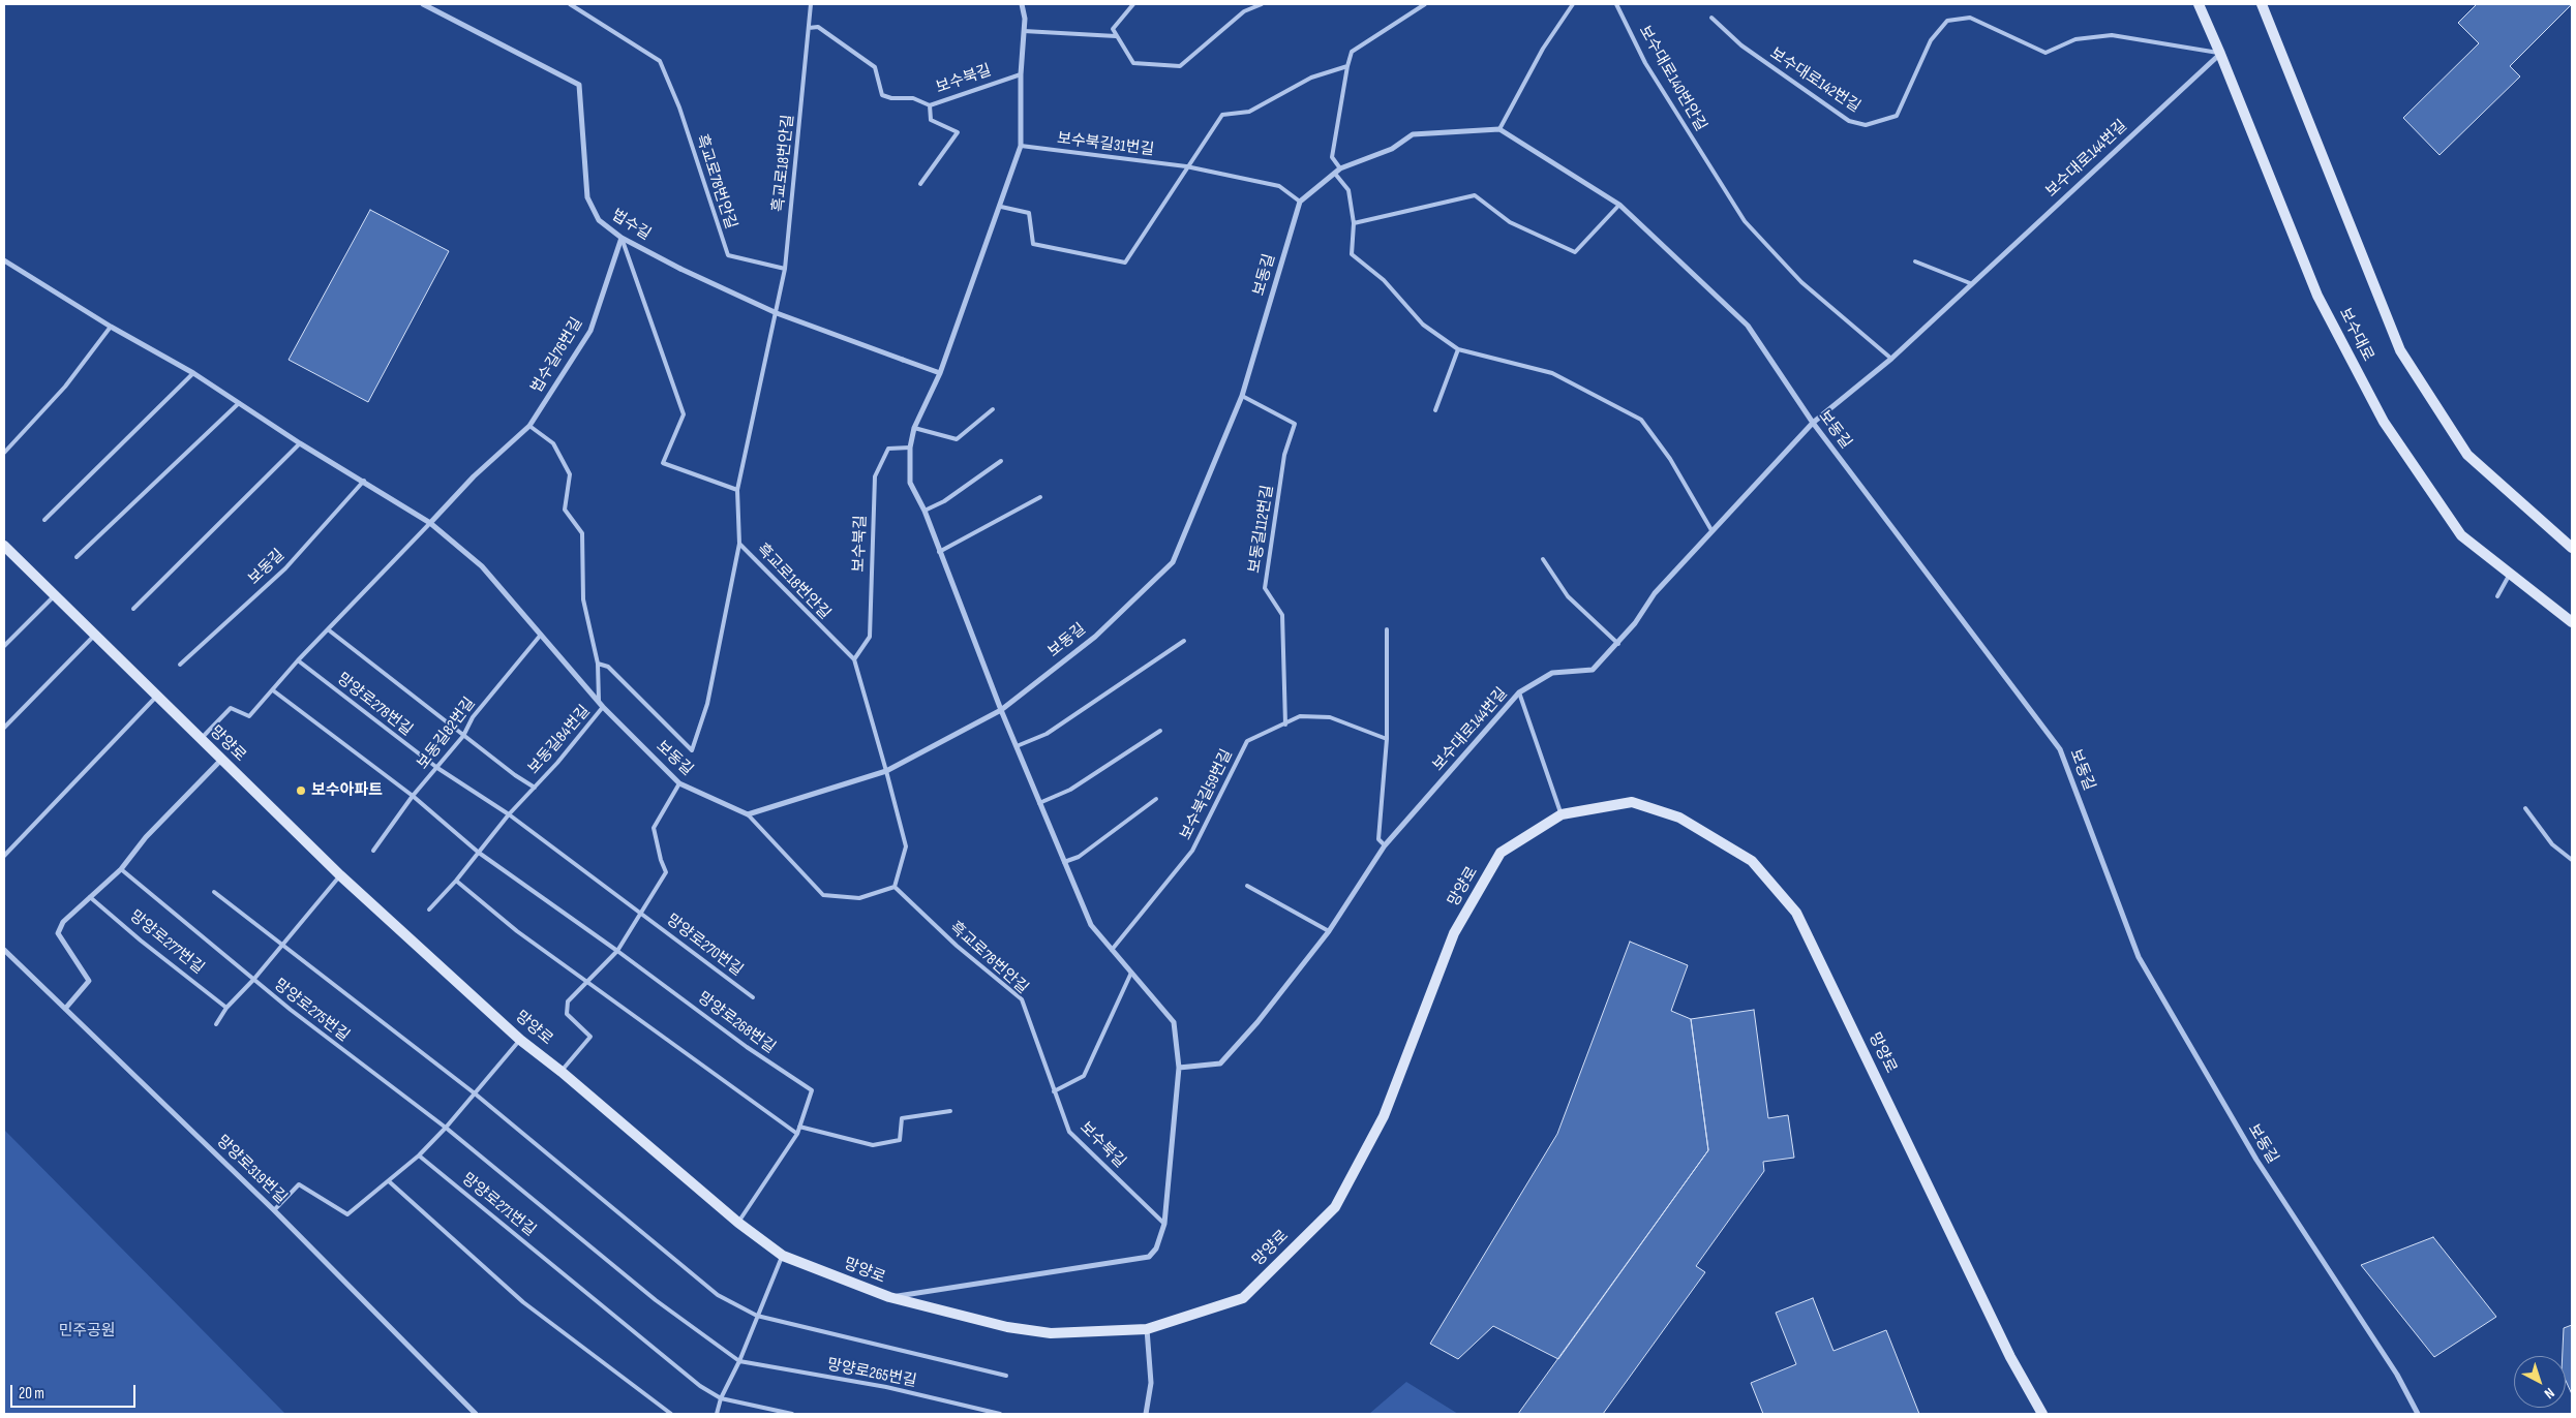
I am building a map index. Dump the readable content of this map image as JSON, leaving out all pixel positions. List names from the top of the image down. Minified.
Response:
{"streets":{"main road":["보수대로","망양로"],"street":["보수대로144번길","법수길","보동길","법수길76번길","망양로319번길"],"lane":["보수대로140번안길","보수북길","보수대로142번길","보수북길31번길","흑교로18번안길","흑교로78번안길","보동길112번길","망양로278번길","보동길82번길","보동길84번길","보수북길59번길","망양로277번길","망양로270번길","망양로275번길","망양로268번길","망양로271번길","망양로265번길"]},"crossings":[["보수대로140번안길","보수대로144번길"],["보수북길","흑교로18번안길"],["보수북길","흑교로78번안길"],["보수대로142번길","보수대로144번길"],["보수대로142번길","보수대로"],["보수북길31번길","보동길"],["보수대로144번길","보동길"],["보수대로144번길","보수대로"],["흑교로18번안길","흑교로78번안길"],["흑교로18번안길","법수길"],["흑교로18번안길","보동길"],["법수길","법수길76번길"],["보동길","법수길76번길"],["보동길","보동길112번길"],["보동길","보동길82번길"],["보동길","보동길84번길"],["보동길112번길","보수북길59번길"],["망양로278번길","보동길82번길"],["망양로278번길","보동길84번길"],["보동길82번길","보동길84번길"],["보동길84번길","망양로270번길"],["망양로","망양로275번길"],["망양로","망양로268번길"],["망양로277번길","망양로275번길"],["망양로275번길","망양로271번길"],["망양로271번길","망양로265번길"]],"parks":["민주공원"],"places":["보수아파트"],"scale_bar":"20 m","north":"bottom right"}
